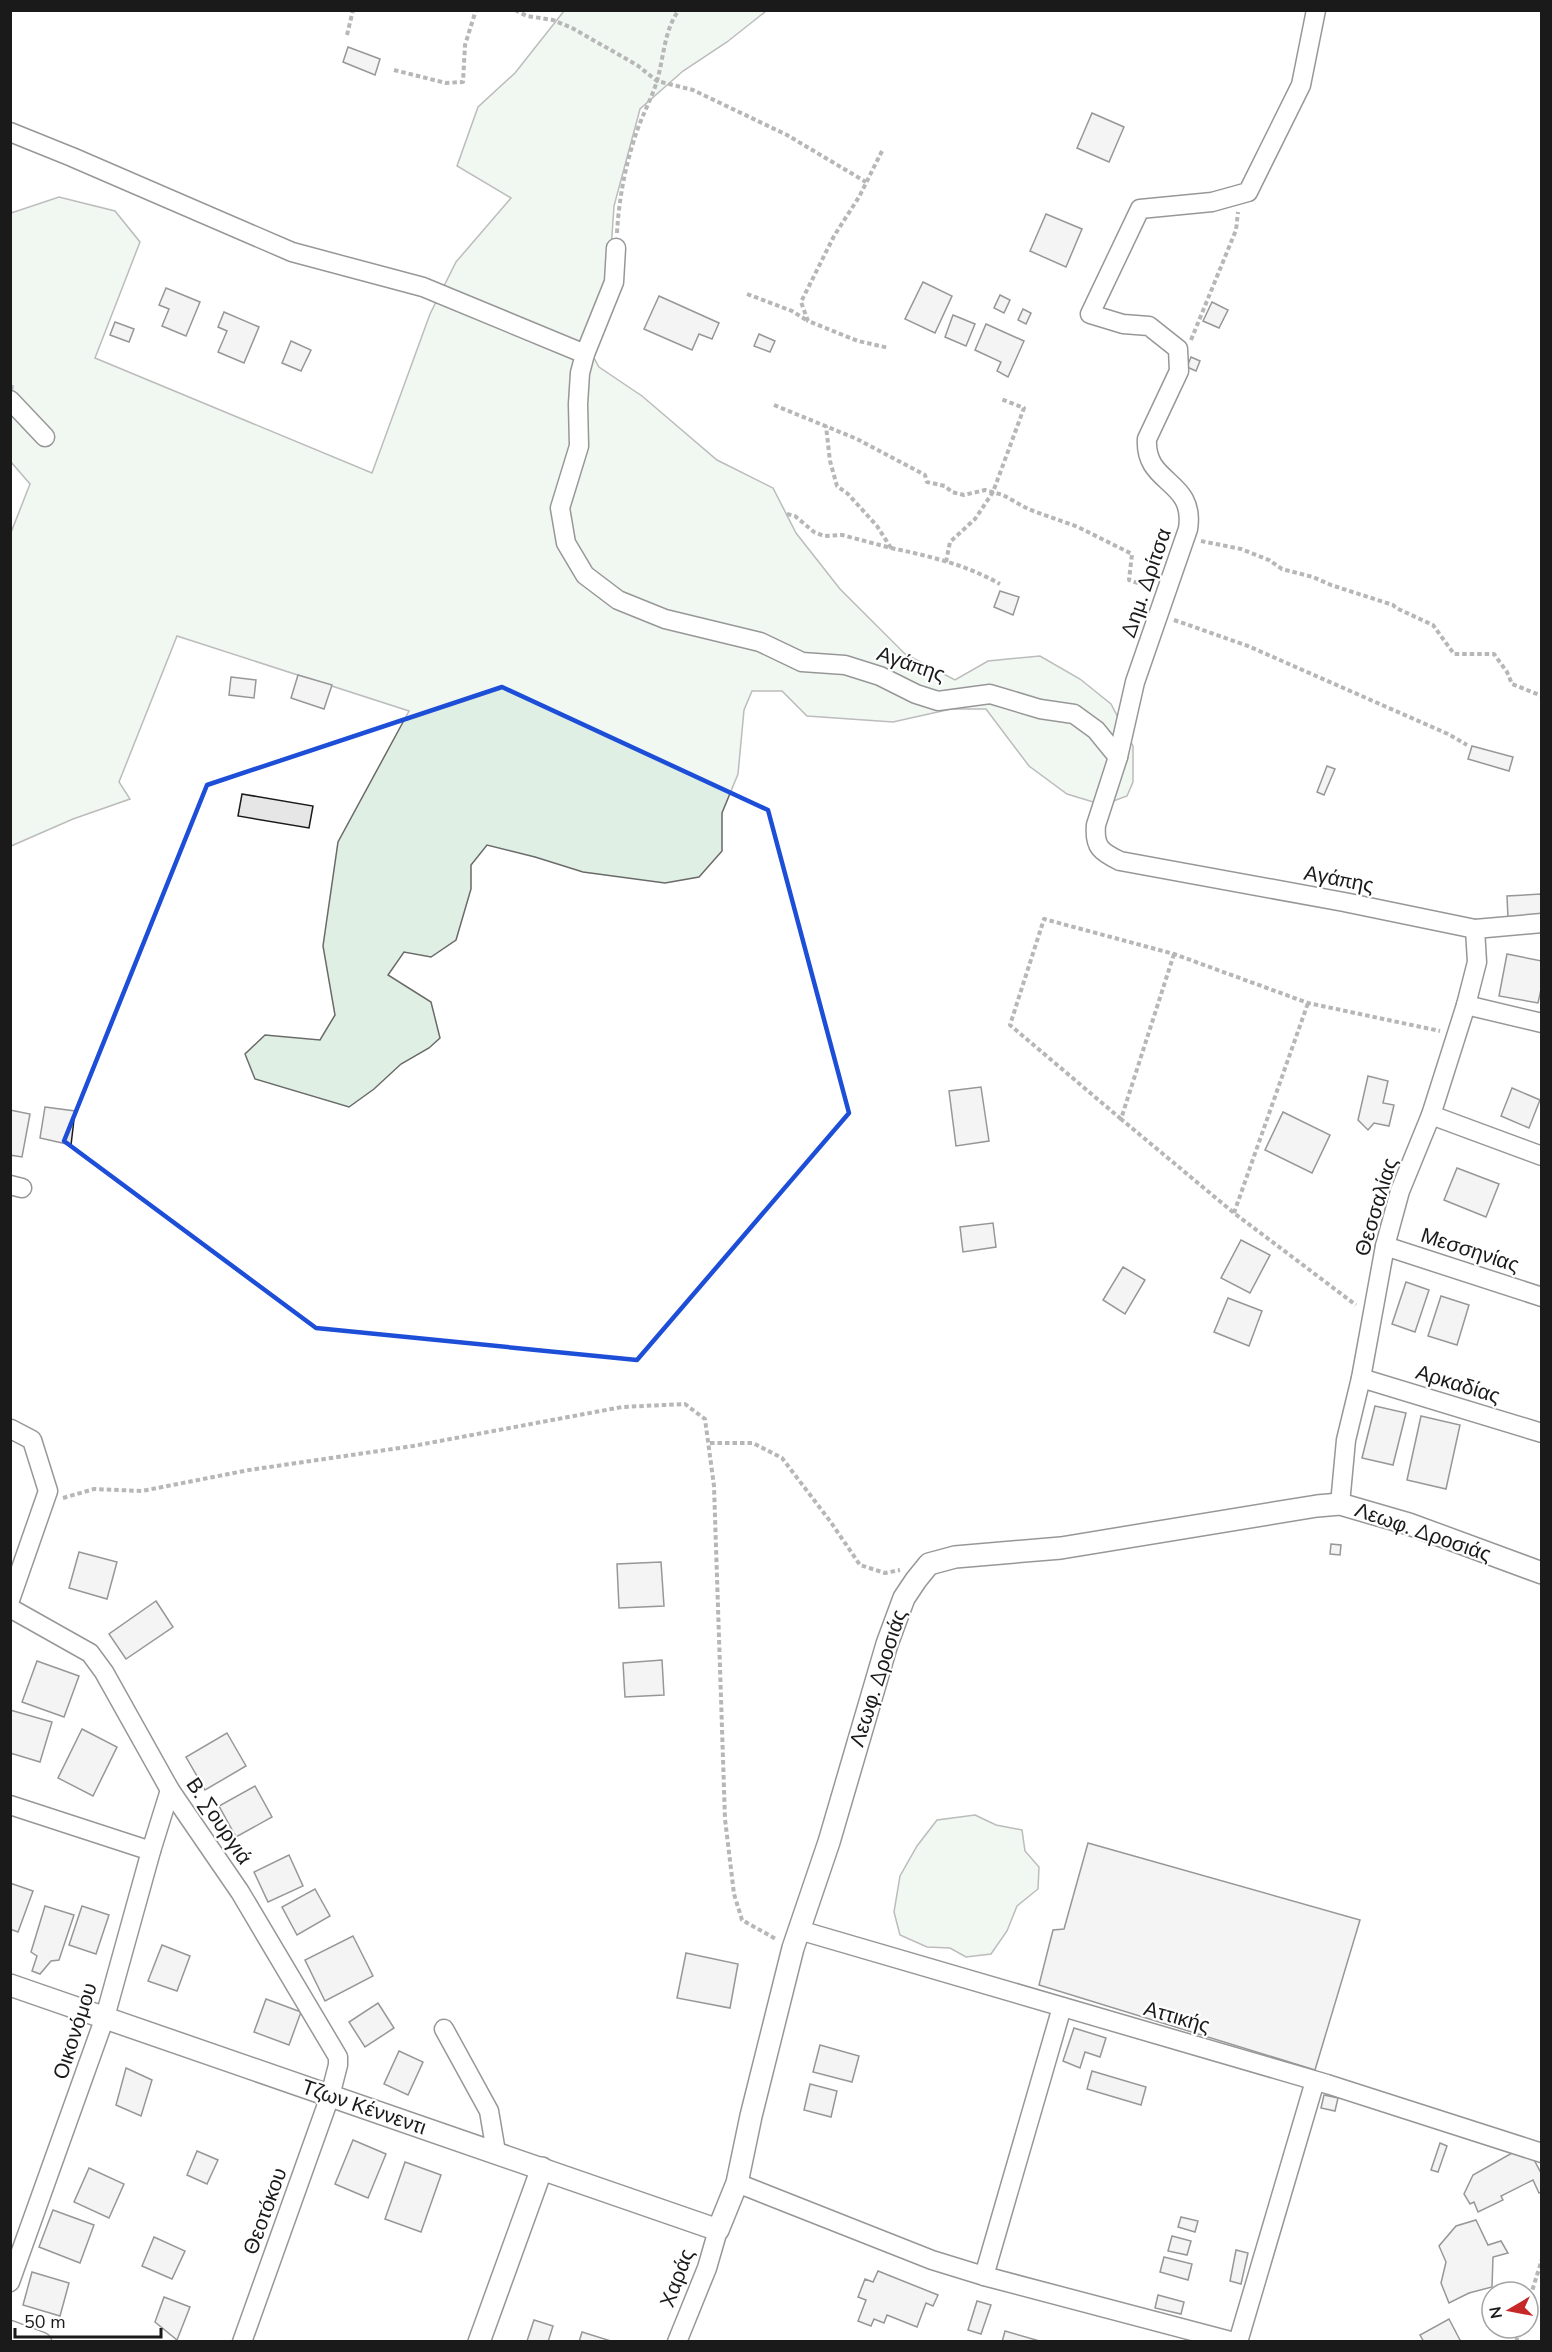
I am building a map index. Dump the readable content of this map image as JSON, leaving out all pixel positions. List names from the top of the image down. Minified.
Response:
{"streets":{"street":["Δημ. Δρίτσα","Αγάπης","Θεσσαλίας","Μεσσηνίας","Αρκαδίας","Λεωφ. Δροσιάς","Β. Σουργιά","Αττικής","Οικονόμου","Τζων Κέννεντι","Θεοτόκου","Χαράς"]},"crossings":[["Δημ. Δρίτσα","Αγάπης"],["Αγάπης","Θεσσαλίας"],["Θεσσαλίας","Μεσσηνίας"],["Θεσσαλίας","Αρκαδίας"],["Θεσσαλίας","Λεωφ. Δροσιάς"],["Λεωφ. Δροσιάς","Αττικής"],["Λεωφ. Δροσιάς","Τζων Κέννεντι"],["Λεωφ. Δροσιάς","Χαράς"],["Β. Σουργιά","Οικονόμου"],["Β. Σουργιά","Τζων Κέννεντι"],["Β. Σουργιά","Θεοτόκου"],["Οικονόμου","Τζων Κέννεντι"],["Τζων Κέννεντι","Θεοτόκου"],["Τζων Κέννεντι","Χαράς"]],"scale_bar":"50 m","north":"left"}
